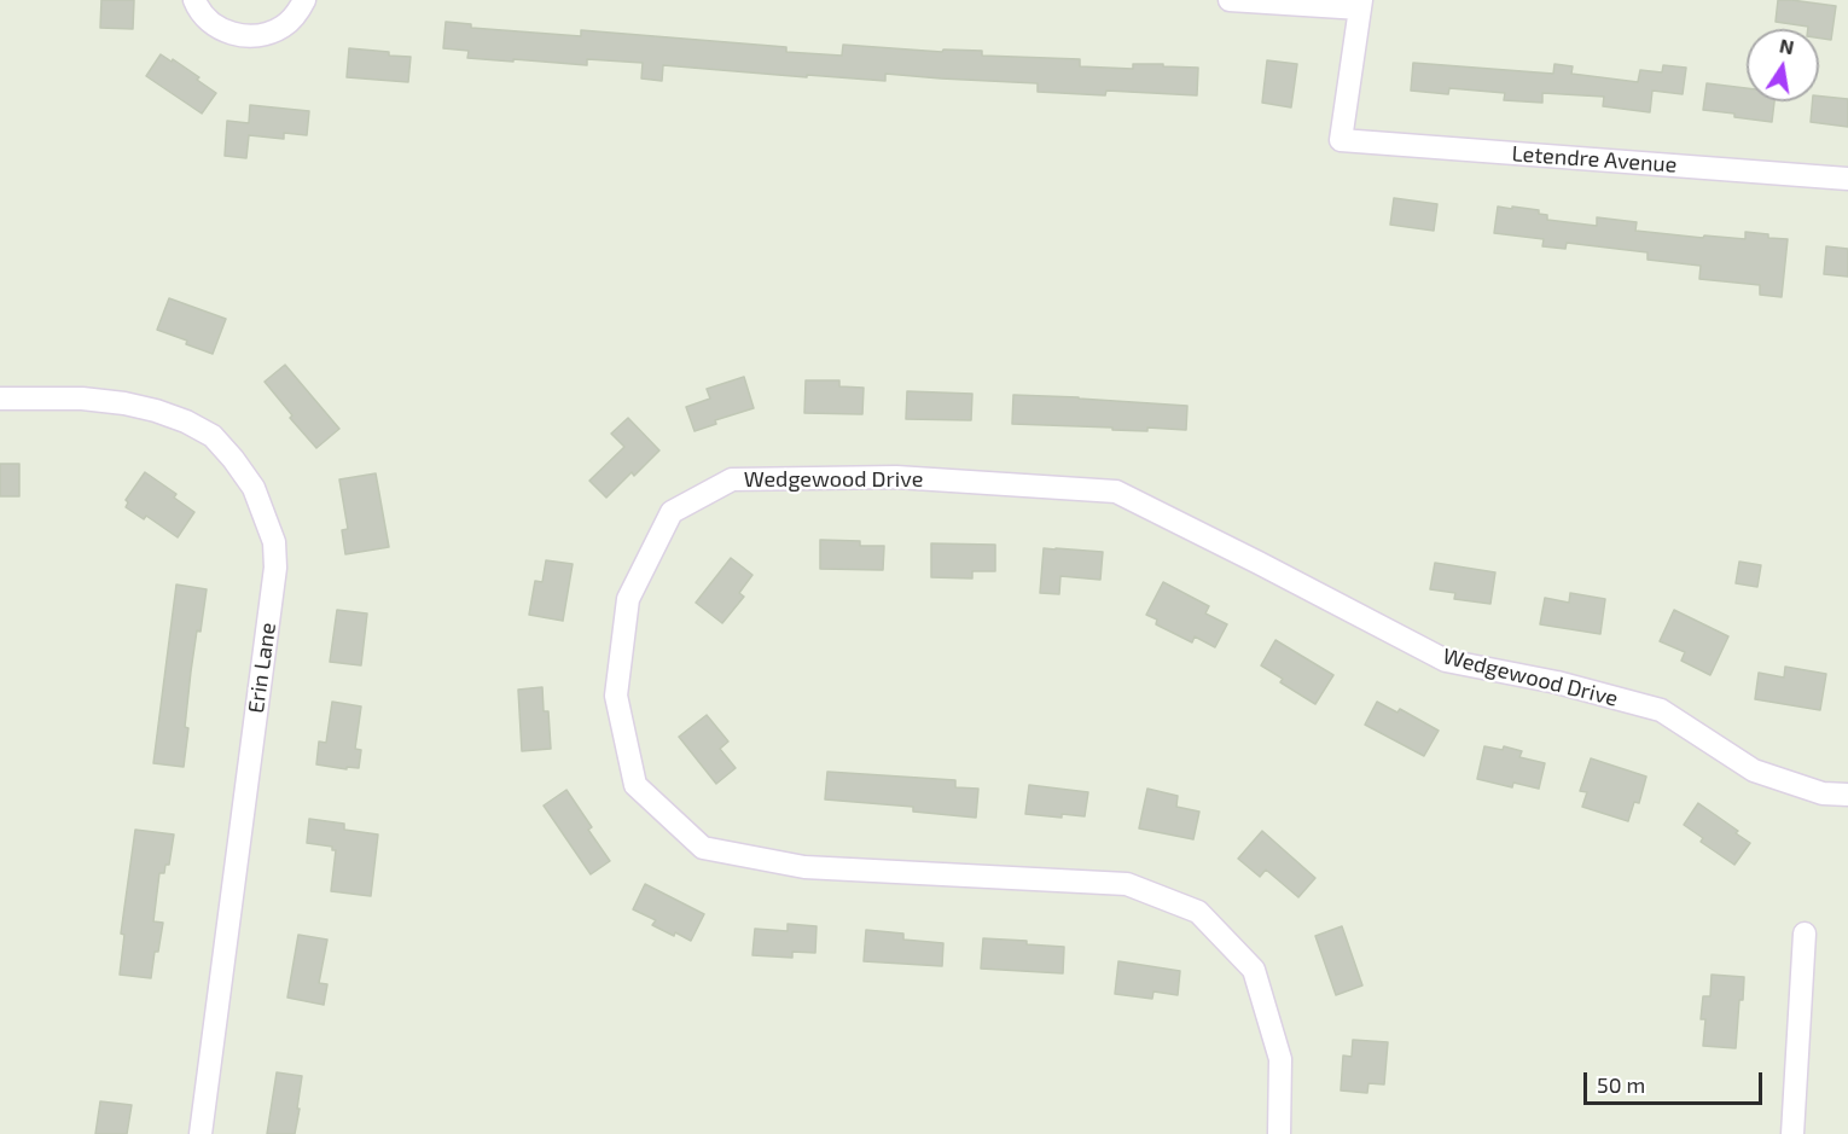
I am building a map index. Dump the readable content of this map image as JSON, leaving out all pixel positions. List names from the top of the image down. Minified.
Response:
{"streets":{"street":["Letendre Avenue","Wedgewood Drive","Erin Lane"]},"scale_bar":"50 m","north":"top"}
